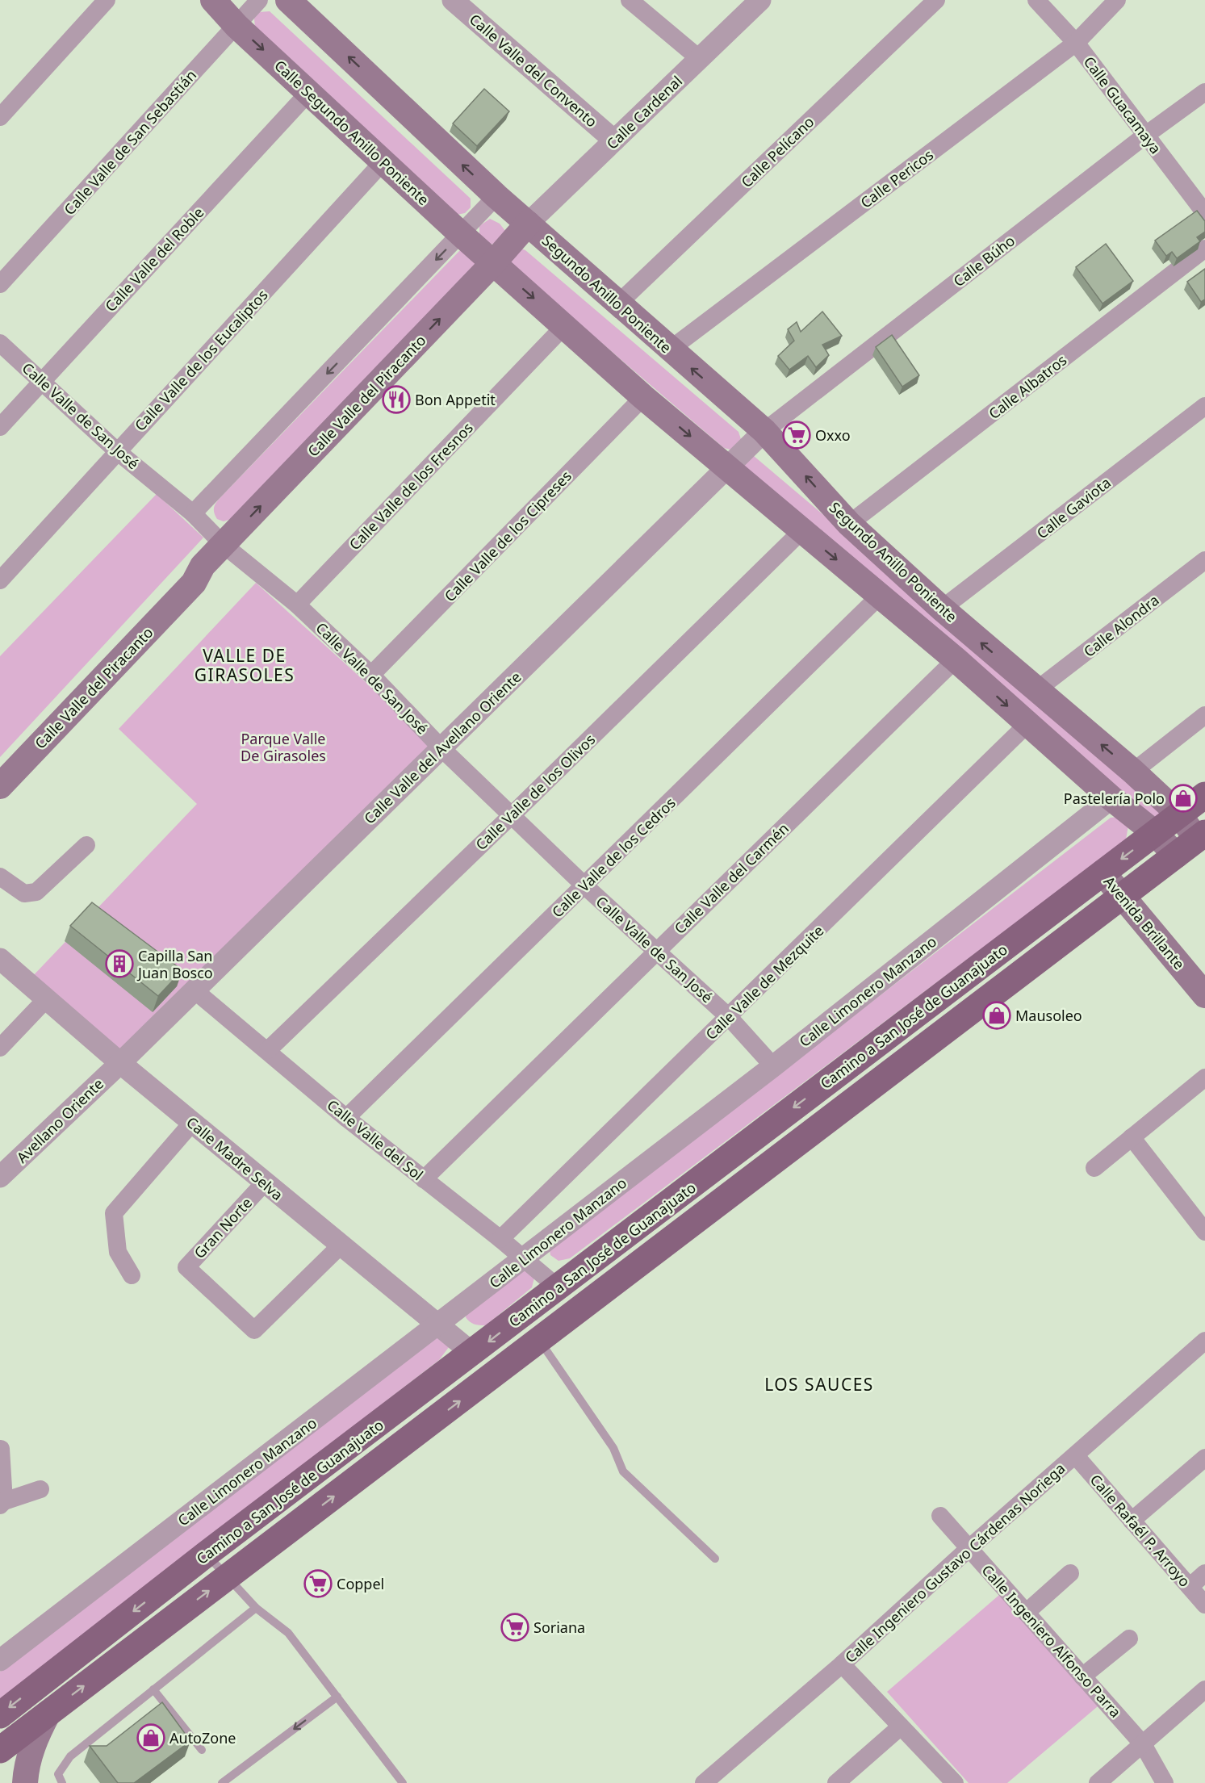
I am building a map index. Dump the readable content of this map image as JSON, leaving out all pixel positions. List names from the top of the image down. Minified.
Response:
{"streets":{"main road":["Calle Segundo Anillo Poniente","Segundo Anillo Poniente","Calle Valle del Piracanto","Avenida Brillante","Camino a San José de Guanajuato"],"street":["Calle Valle del Convento","Calle Guacamaya","Calle Cardenal","Calle Valle de San Sebastián","Calle Pelícano","Calle Pericos","Calle Valle del Roble","Calle Búho","Calle Valle de los Eucaliptos","Calle Albatros","Calle Valle de San José","Calle Valle de los Fresnos","Calle Gaviota","Calle Valle de los Cipreses","Calle Alondra","Calle Valle del Avellano Oriente","Calle Valle de los Olivos","Calle Valle de los Cedros","Calle Valle del Carmén","Calle Valle de Mezquite","Calle Limonero Manzano","Avellano Oriente","Calle Valle del Sol","Calle Madre Selva","Gran Norte","Calle Rafaél P. Arroyo","Calle Ingeniero Gustavo Cárdenas Noriega","Calle Ingeniero Alfonso Parra"]},"crossings":[["Calle Valle del Convento","Calle Cardenal"],["Calle Guacamaya","Calle Pericos"],["Calle Guacamaya","Calle Búho"],["Calle Cardenal","Segundo Anillo Poniente"],["Calle Cardenal","Calle Valle del Piracanto"],["Calle Segundo Anillo Poniente","Calle Valle de San Sebastián"],["Calle Segundo Anillo Poniente","Calle Valle del Roble"],["Calle Segundo Anillo Poniente","Calle Valle de los Eucaliptos"],["Calle Segundo Anillo Poniente","Calle Valle del Piracanto"],["Calle Pelícano","Segundo Anillo Poniente"],["Calle Pericos","Segundo Anillo Poniente"],["Calle Valle del Roble","Calle Valle de San José"],["Calle Búho","Segundo Anillo Poniente"],["Calle Búho","Calle Valle del Avellano Oriente"],["Segundo Anillo Poniente","Calle Albatros"],["Segundo Anillo Poniente","Calle Valle del Piracanto"],["Segundo Anillo Poniente","Calle Gaviota"],["Segundo Anillo Poniente","Calle Alondra"],["Segundo Anillo Poniente","Calle Valle del Avellano Oriente"],["Segundo Anillo Poniente","Camino a San José de Guanajuato"],["Calle Valle de los Eucaliptos","Calle Valle de San José"],["Calle Valle del Piracanto","Calle Valle de San José"],["Calle Valle de San José","Calle Valle de los Fresnos"],["Calle Valle de San José","Calle Valle de los Cipreses"],["Calle Valle de San José","Calle Valle del Avellano Oriente"],["Calle Valle de San José","Calle Valle de los Olivos"],["Calle Valle de San José","Calle Valle de los Cedros"],["Calle Valle de San José","Calle Valle del Carmén"],["Calle Valle de San José","Calle Valle de Mezquite"],["Calle Valle de San José","Calle Limonero Manzano"],["Calle Valle del Avellano Oriente","Avellano Oriente"],["Calle Valle del Avellano Oriente","Calle Valle del Sol"],["Calle Valle del Avellano Oriente","Calle Madre Selva"],["Calle Valle de los Olivos","Calle Valle del Sol"],["Calle Valle de los Cedros","Calle Valle del Sol"],["Calle Valle del Carmén","Calle Valle del Sol"],["Avenida Brillante","Camino a San José de Guanajuato"],["Calle Valle de Mezquite","Calle Valle del Sol"],["Calle Limonero Manzano","Calle Valle del Sol"],["Calle Limonero Manzano","Calle Madre Selva"],["Camino a San José de Guanajuato","Calle Valle del Sol"],["Camino a San José de Guanajuato","Calle Madre Selva"],["Avellano Oriente","Calle Madre Selva"],["Calle Madre Selva","Gran Norte"],["Calle Rafaél P. Arroyo","Calle Ingeniero Gustavo Cárdenas Noriega"],["Calle Ingeniero Gustavo Cárdenas Noriega","Calle Ingeniero Alfonso Parra"]],"one_way":["Calle Valle del Piracanto"],"districts":["VALLE DE GIRASOLES","LOS SAUCES"],"parks":["Parque Valle De Girasoles"],"places":{"restaurant":["Bon Appetit"],"supermarket":["Oxxo","Coppel","Soriana"],"shop":["Pastelería Polo","Mausoleo","AutoZone"],"building":["Capilla San Juan Bosco"]}}
